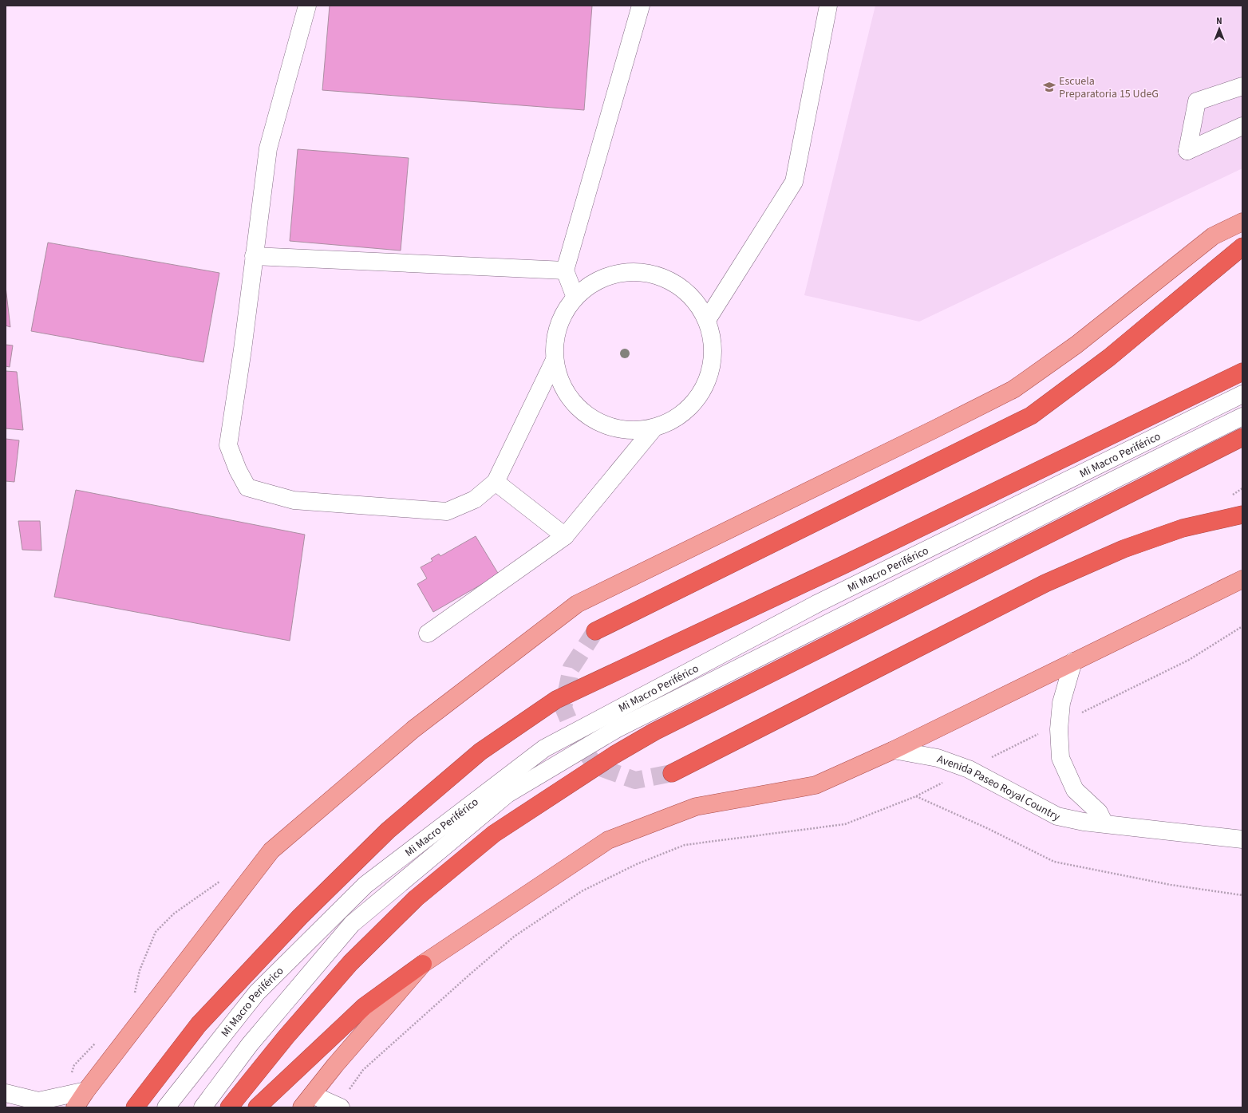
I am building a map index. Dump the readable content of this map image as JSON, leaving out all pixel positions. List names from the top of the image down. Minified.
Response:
{"streets":{"street":["Mi Macro Periférico","Avenida Paseo Royal Country"]},"places":{"school or university":["Escuela Preparatoria 15 UdeG"]},"north":"top"}
